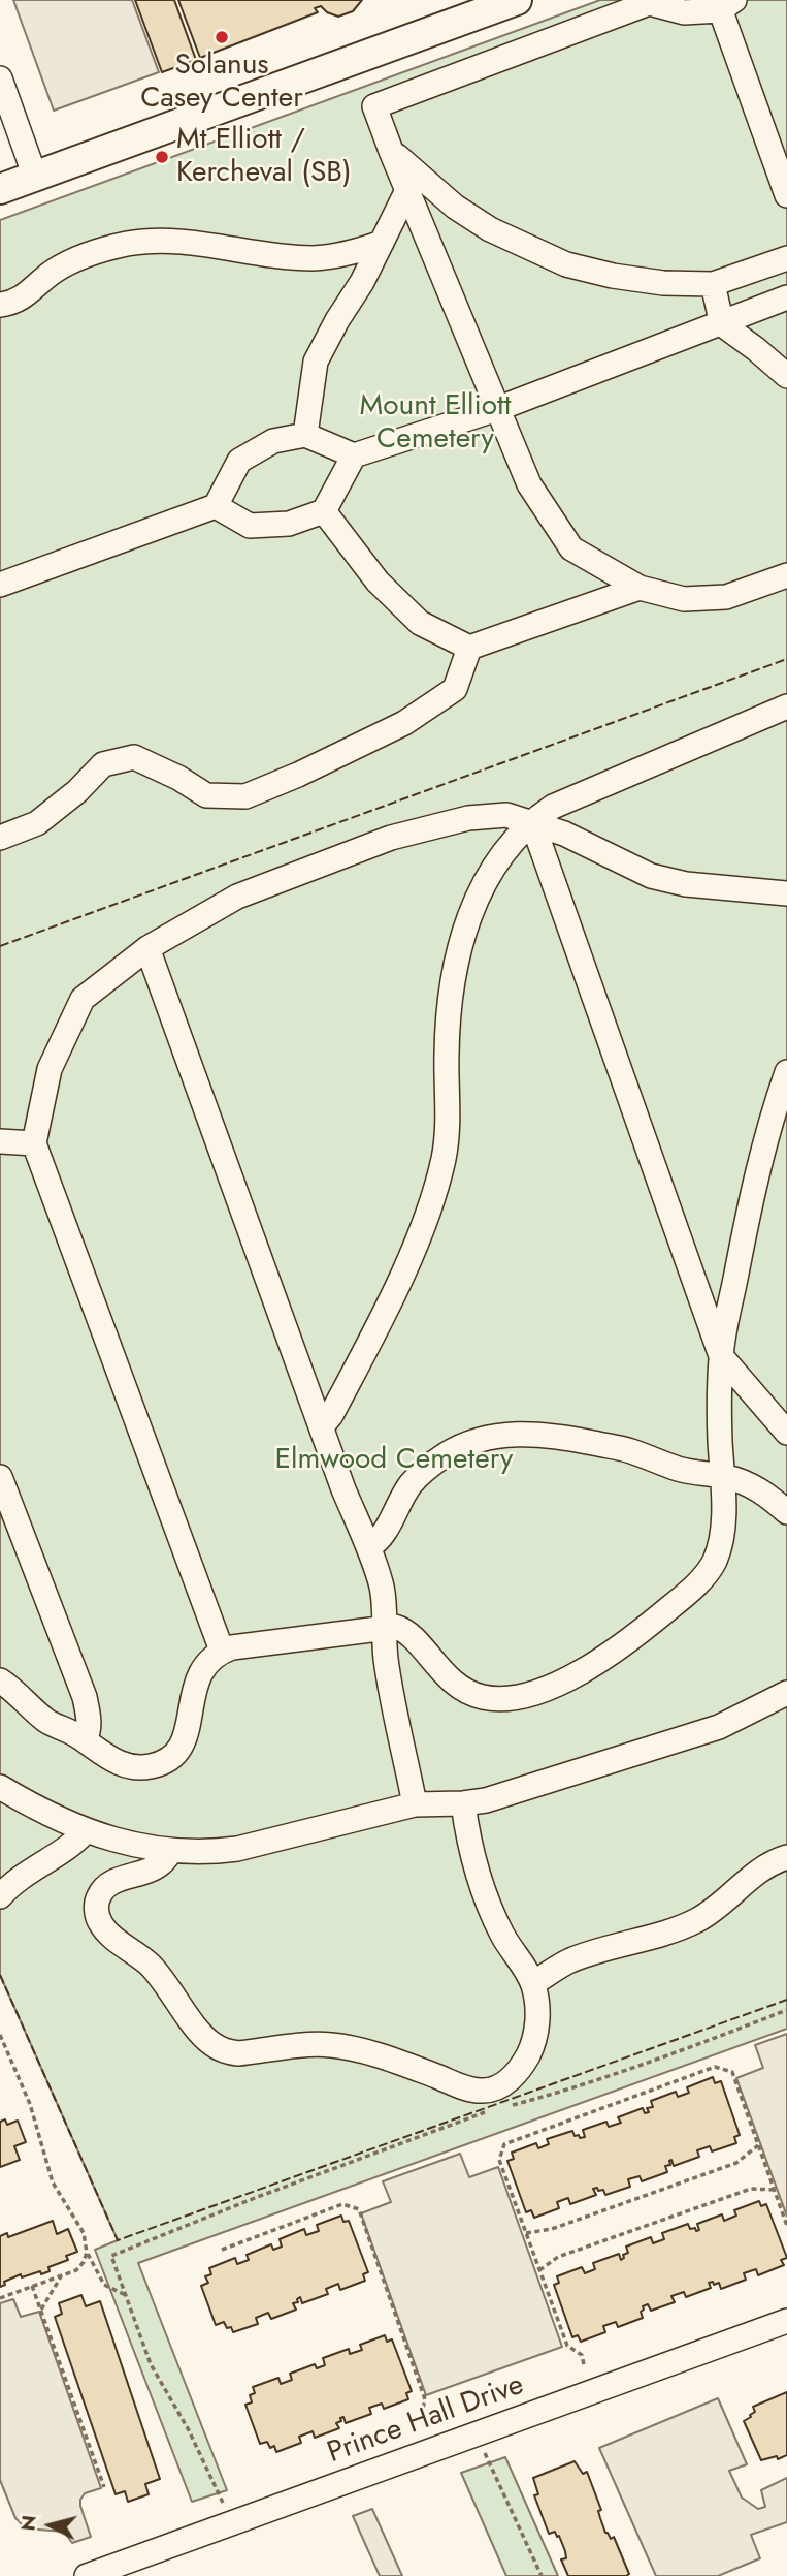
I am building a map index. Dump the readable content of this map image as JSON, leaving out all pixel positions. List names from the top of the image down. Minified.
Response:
{"streets":{"street":["Prince Hall Drive"]},"parks":["Mount Elliott Cemetery","Elmwood Cemetery"],"places":["Solanus Casey Center","Mt Elliott / Kercheval (SB)"],"north":"left"}
